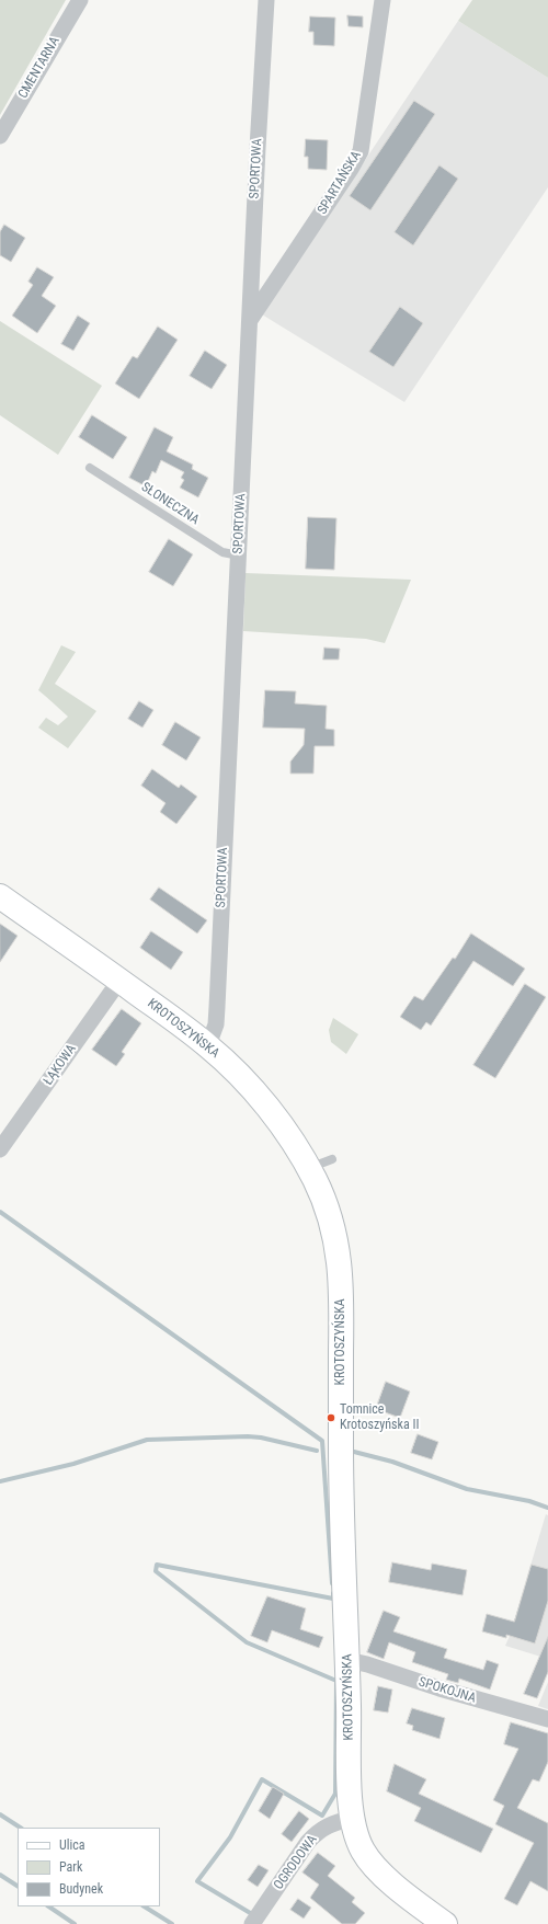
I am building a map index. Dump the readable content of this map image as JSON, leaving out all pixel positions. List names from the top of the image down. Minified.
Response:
{"streets":{"street":["CMENTARNA","SPORTOWA","SPARTAŃSKA","KROTOSZYŃSKA","ŁĄKOWA","SPOKOJNA","OGRODOWA"],"lane":["SŁONECZNA"]},"crossings":[["SPORTOWA","SPARTAŃSKA"],["SPORTOWA","SŁONECZNA"],["SPORTOWA","KROTOSZYŃSKA"],["KROTOSZYŃSKA","ŁĄKOWA"],["KROTOSZYŃSKA","SPOKOJNA"],["KROTOSZYŃSKA","OGRODOWA"]],"places":["Tomnice Krotoszyńska II"],"legend":["Ulica","Park","Budynek"]}
